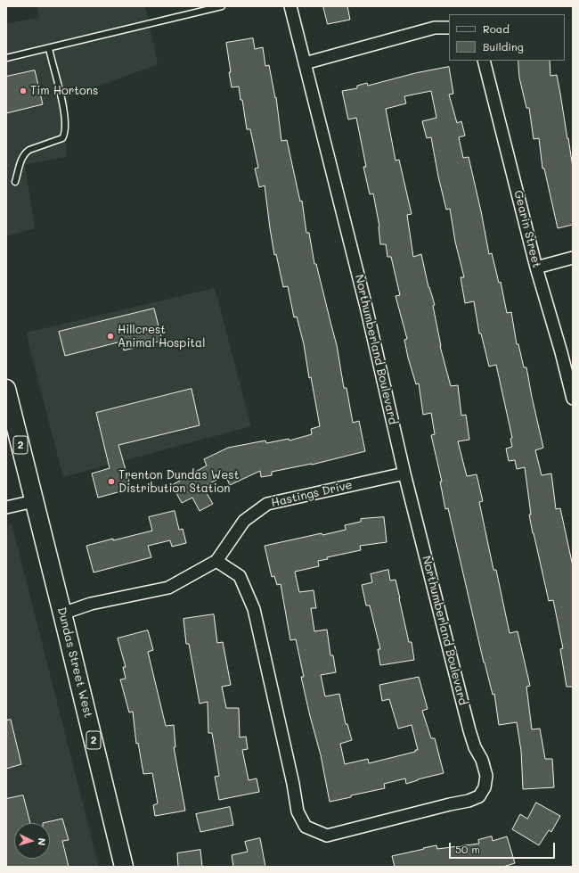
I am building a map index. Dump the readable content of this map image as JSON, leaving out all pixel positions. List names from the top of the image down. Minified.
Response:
{"streets":{"main road":["2","Dundas Street West"],"street":["Gearin Street","Northumberland Boulevard","Hastings Drive"]},"crossings":[["Northumberland Boulevard","Hastings Drive"],["2","Dundas Street West"],["Hastings Drive","Dundas Street West"]],"places":["Tim Hortons","Hillcrest Animal Hospital","Trenton Dundas West Distribution Station"],"legend":["Road","Building"],"scale_bar":"50 m","north":"right"}
